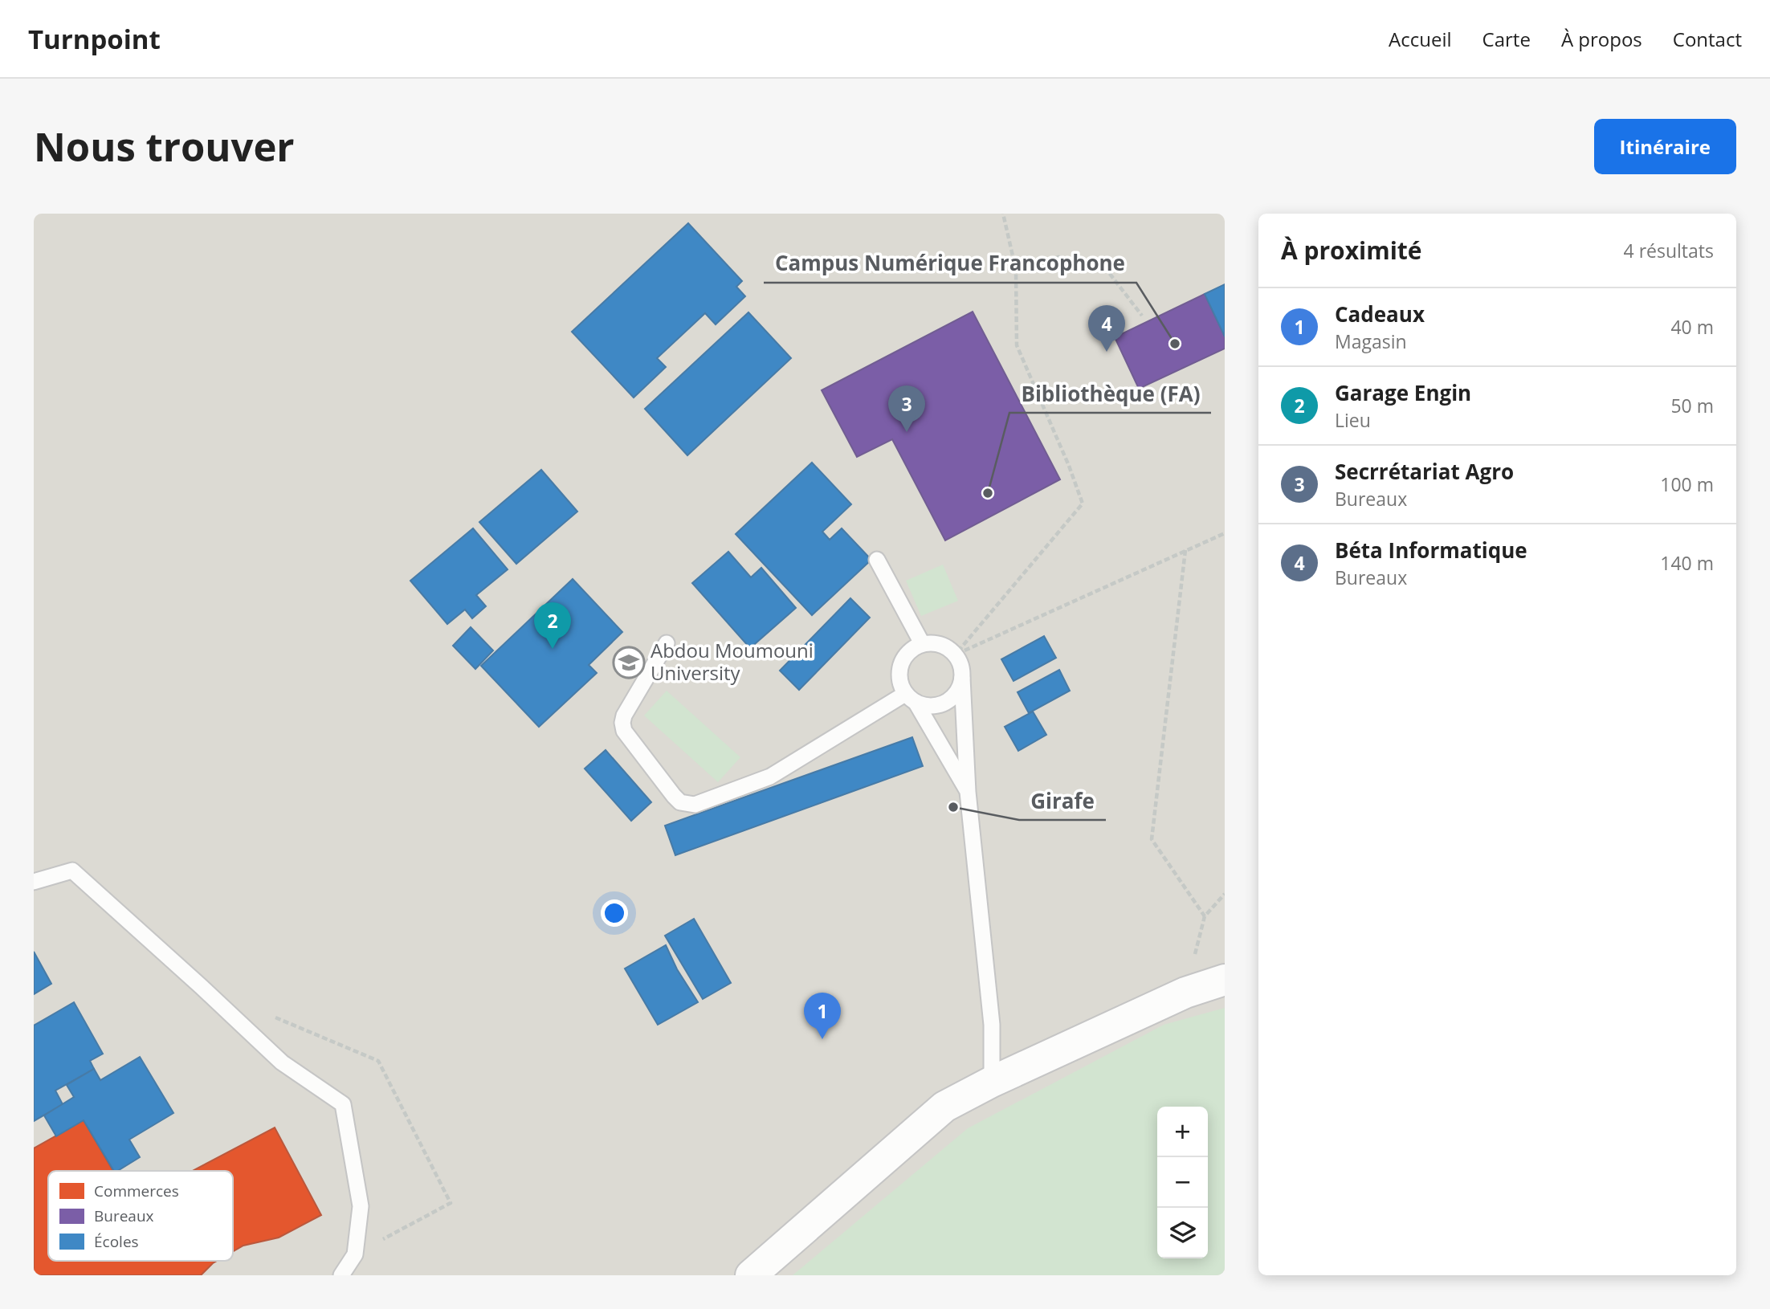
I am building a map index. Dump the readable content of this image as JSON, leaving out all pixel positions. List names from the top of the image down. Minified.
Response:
{"places":{"other":["Campus Numérique Francophone","Bibliothèque (FA)","Girafe"],"school or university":["Abdou Moumouni University"]},"legend":["Commerces","Bureaux","Écoles"],"page":{"header":"Turnpoint","nav":["Accueil","Carte","À propos","Contact"],"buttons":"Itinéraire","title":"Nous trouver","heading":["À proximité","4 résultats"],"list":[{"mark":"1","name":"Cadeaux","note":"Magasin","value":"40 m"},{"mark":"2","name":"Garage Engin","note":"Lieu","value":"50 m"},{"mark":"3","name":"Secrrétariat Agro","note":"Bureaux","value":"100 m"},{"mark":"4","name":"Béta Informatique","note":"Bureaux","value":"140 m"}],"pins":["4","3","2","1"],"map_buttons":["+","−"]}}
